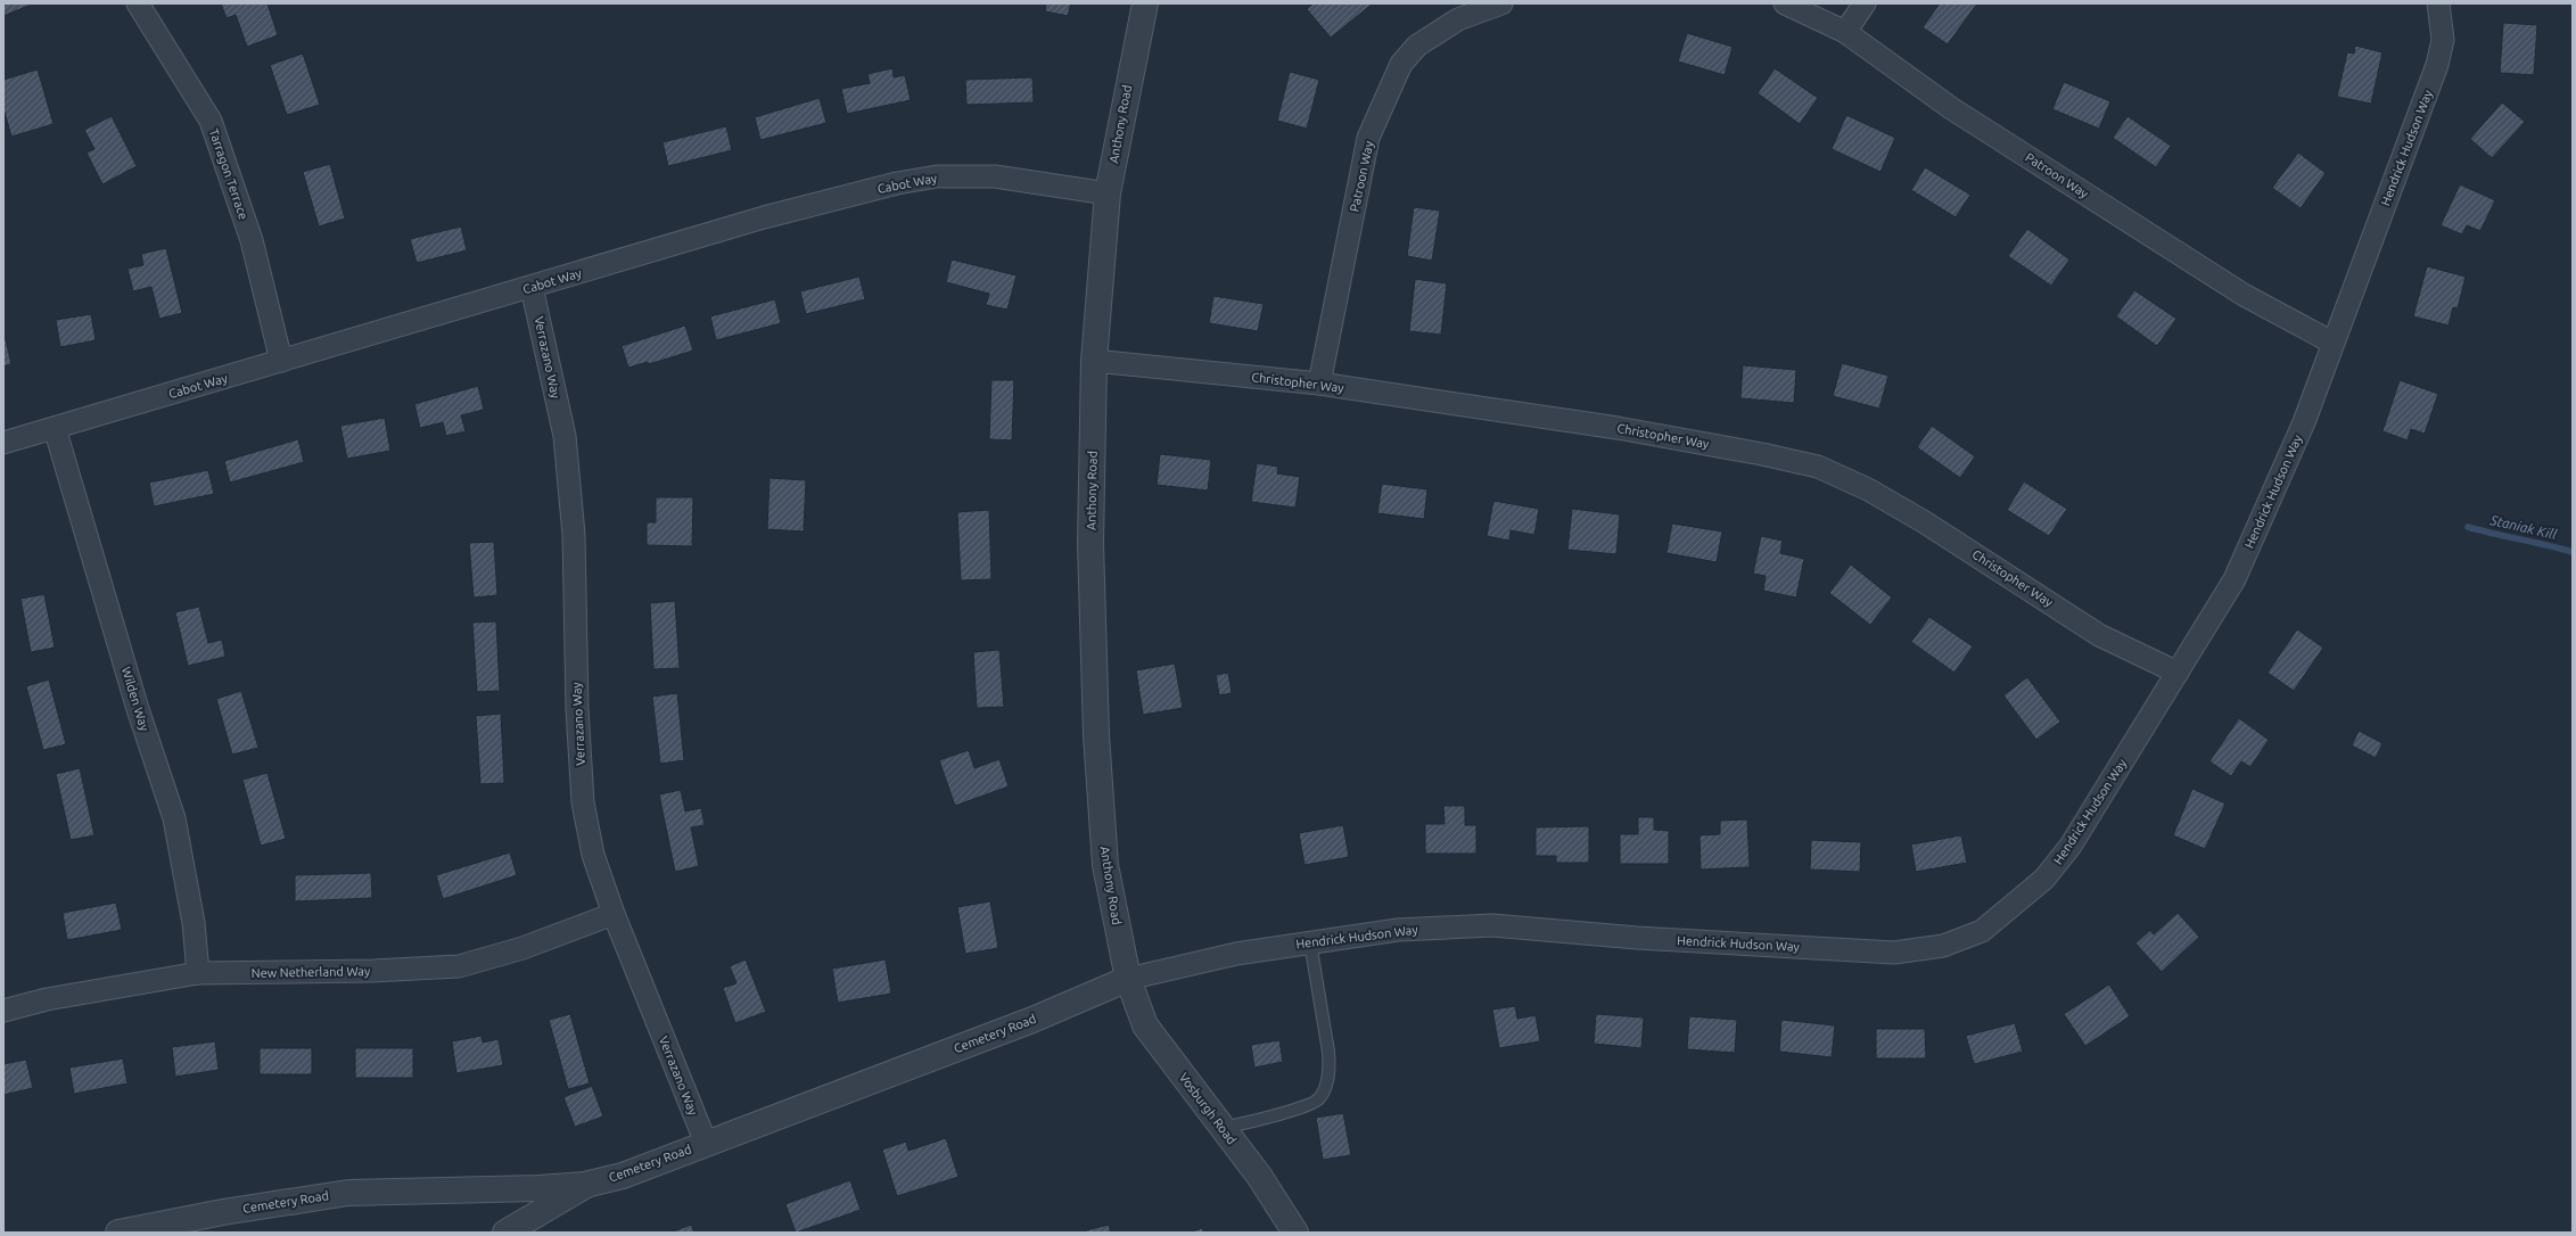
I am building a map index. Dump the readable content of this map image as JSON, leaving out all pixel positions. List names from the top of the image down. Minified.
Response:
{"streets":{"street":["Anthony Road","Hendrick Hudson Way","Tarragon Terrace","Patroon Way","Cabot Way","Verrazano Way","Christopher Way","Wilden Way","New Netherland Way","Cemetery Road","Vosburgh Road"]},"crossings":[["Anthony Road","Hendrick Hudson Way"],["Anthony Road","Cabot Way"],["Anthony Road","Christopher Way"],["Anthony Road","Cemetery Road"],["Anthony Road","Vosburgh Road"],["Hendrick Hudson Way","Patroon Way"],["Hendrick Hudson Way","Christopher Way"],["Hendrick Hudson Way","Cemetery Road"],["Hendrick Hudson Way","Vosburgh Road"],["Tarragon Terrace","Cabot Way"],["Patroon Way","Christopher Way"],["Cabot Way","Verrazano Way"],["Cabot Way","Wilden Way"],["Verrazano Way","New Netherland Way"],["Verrazano Way","Cemetery Road"],["Wilden Way","New Netherland Way"],["Cemetery Road","Vosburgh Road"]],"water":["Staniak Kill"]}
